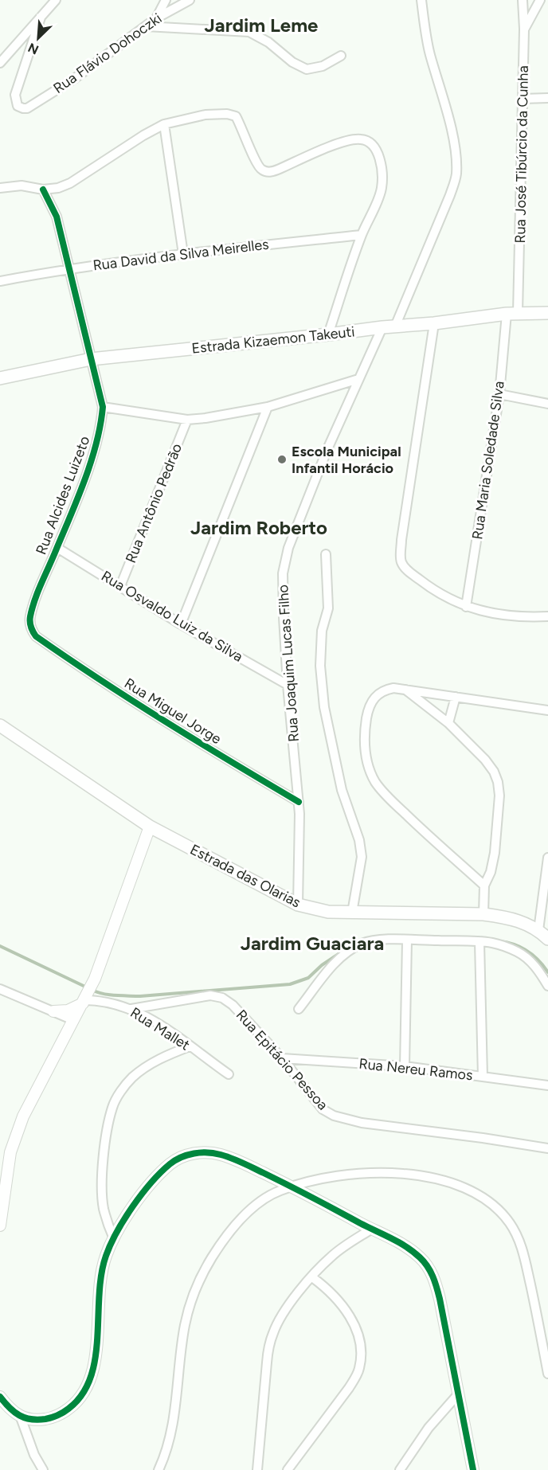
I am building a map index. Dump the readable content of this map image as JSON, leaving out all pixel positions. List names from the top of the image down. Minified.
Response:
{"streets":{"main road":["Estrada Kizaemon Takeuti","Estrada das Olarias"],"street":["Rua Flávio Dohoczki","Rua José Tibúrcio da Cunha","Rua David da Silva Meirelles","Rua Maria Soledade Silva","Rua Alcides Luizeto","Rua Antônio Pedrão","Rua Osvaldo Luiz da Silva","Rua Joaquim Lucas Filho","Rua Miguel Jorge","Rua Mallet","Rua Epitácio Pessoa","Rua Nereu Ramos"]},"crossings":[["Rua José Tibúrcio da Cunha","Estrada Kizaemon Takeuti"],["Rua José Tibúrcio da Cunha","Rua Maria Soledade Silva"],["Rua David da Silva Meirelles","Rua Alcides Luizeto"],["Estrada Kizaemon Takeuti","Rua Maria Soledade Silva"],["Estrada Kizaemon Takeuti","Rua Alcides Luizeto"],["Estrada Kizaemon Takeuti","Rua Joaquim Lucas Filho"],["Rua Alcides Luizeto","Rua Osvaldo Luiz da Silva"],["Rua Alcides Luizeto","Rua Miguel Jorge"],["Rua Antônio Pedrão","Rua Osvaldo Luiz da Silva"],["Rua Osvaldo Luiz da Silva","Rua Joaquim Lucas Filho"],["Rua Joaquim Lucas Filho","Rua Miguel Jorge"],["Rua Joaquim Lucas Filho","Estrada das Olarias"],["Rua Mallet","Rua Epitácio Pessoa"],["Rua Epitácio Pessoa","Rua Nereu Ramos"]],"districts":["Jardim Leme","Jardim Roberto","Jardim Guaciara"],"places":["Escola Municipal Infantil Horácio"],"north":"bottom left"}
